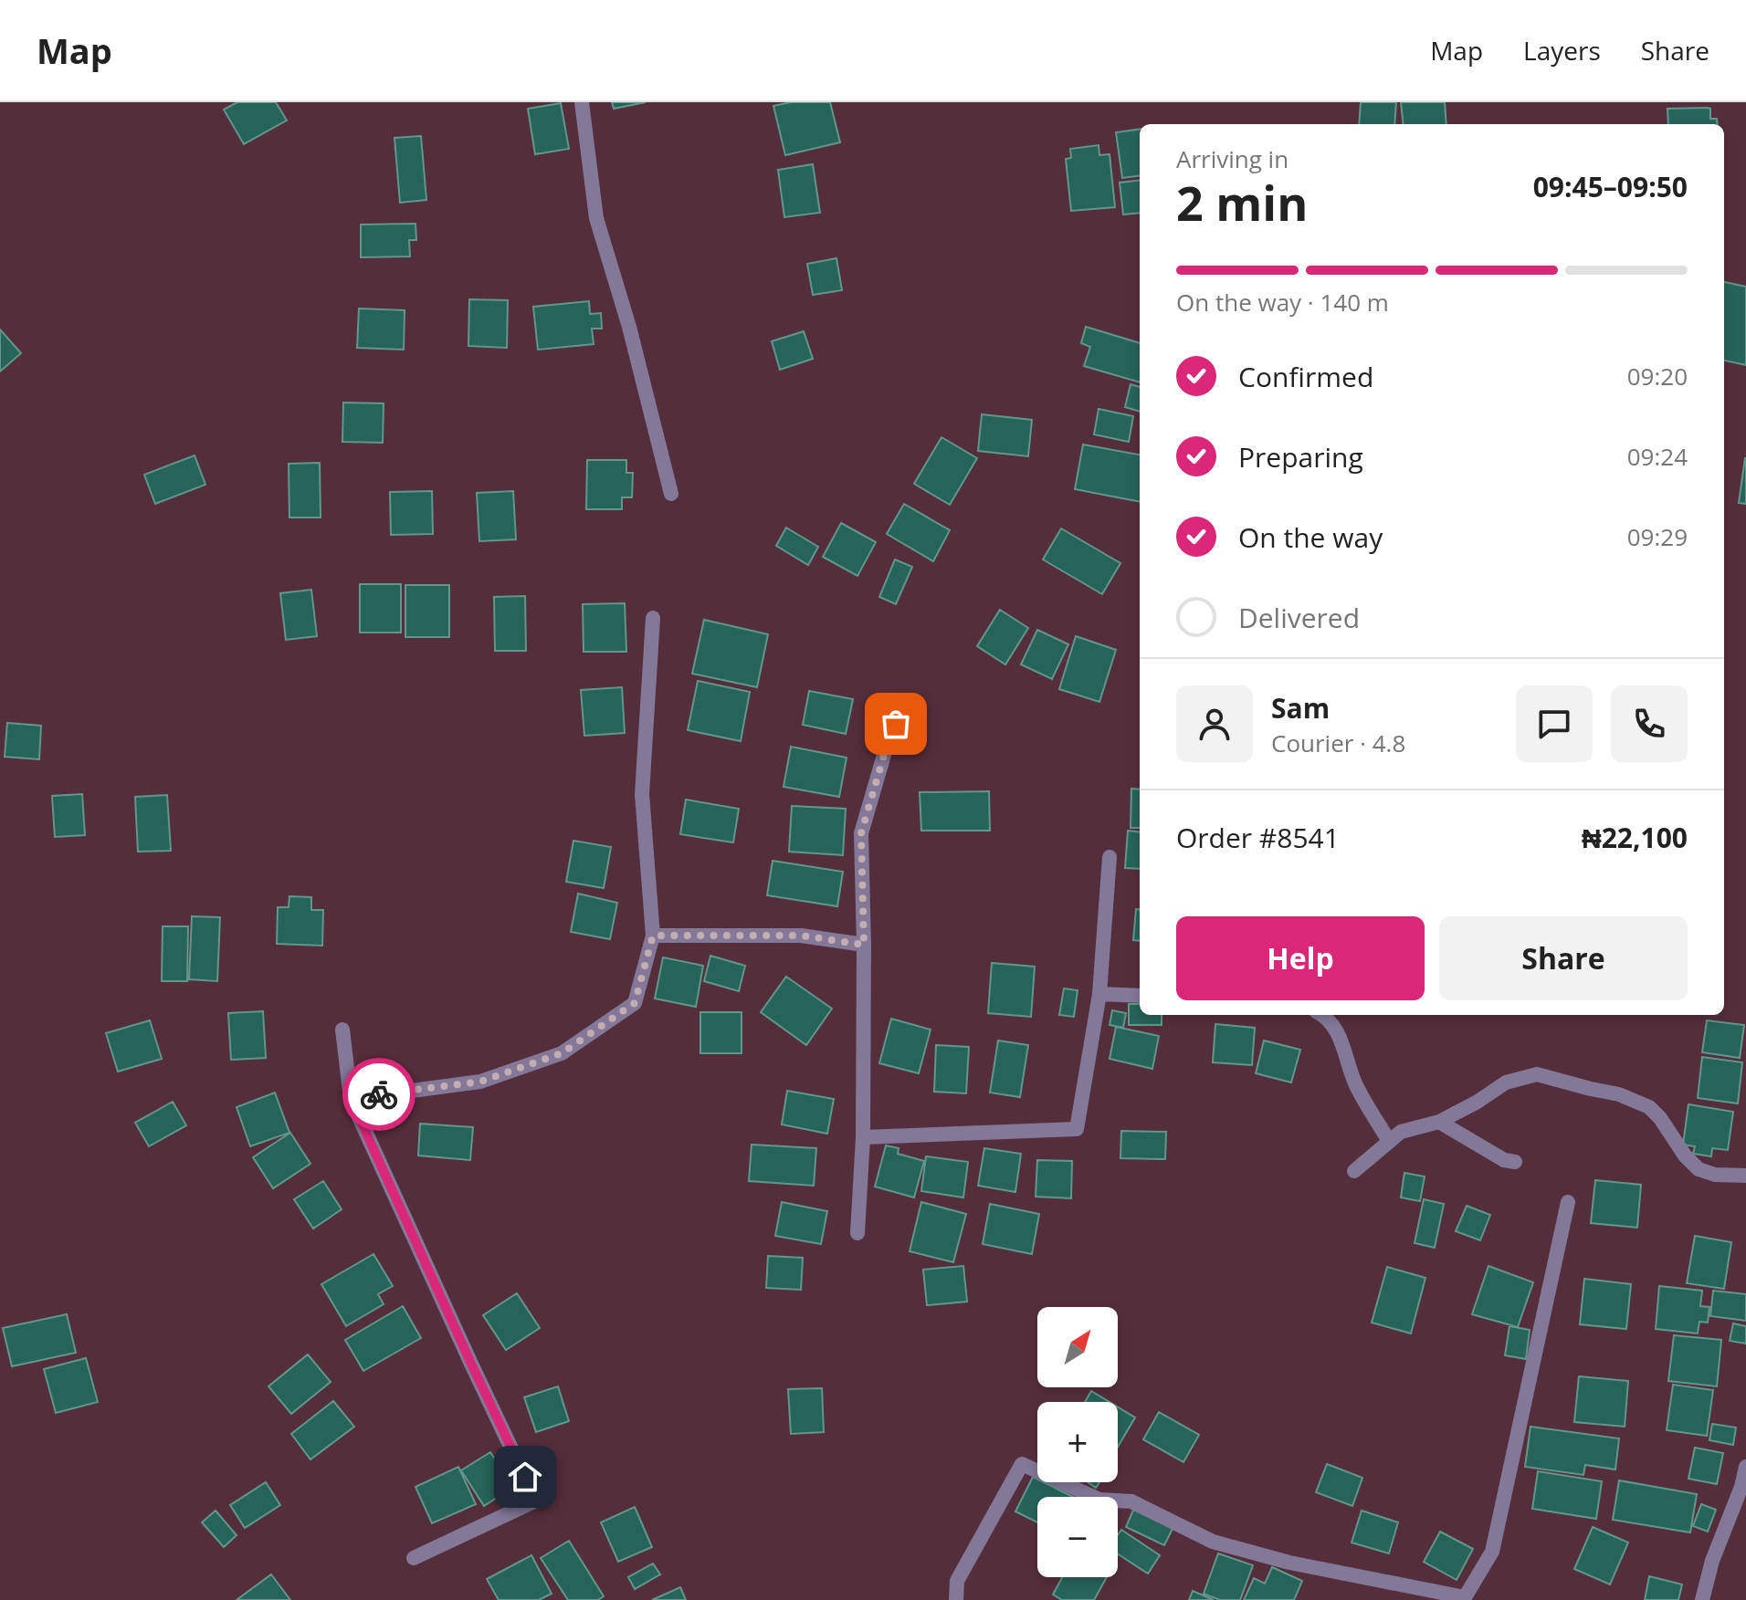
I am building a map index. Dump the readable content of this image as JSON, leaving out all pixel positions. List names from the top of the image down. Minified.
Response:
{"north":"top right","page":{"header":"Map","nav":["Map","Layers","Share"],"heading":["2 min","Arriving in","09:45–09:50"],"panel":["Sam","Courier · 4.8","Order #8541","₦22,100"],"bar":"On the way · 140 m","list":[["Confirmed","09:20"],["Preparing","09:24"],["On the way","09:29"],"Delivered"],"buttons":["Help","Share"],"map_buttons":["+","−"]}}
